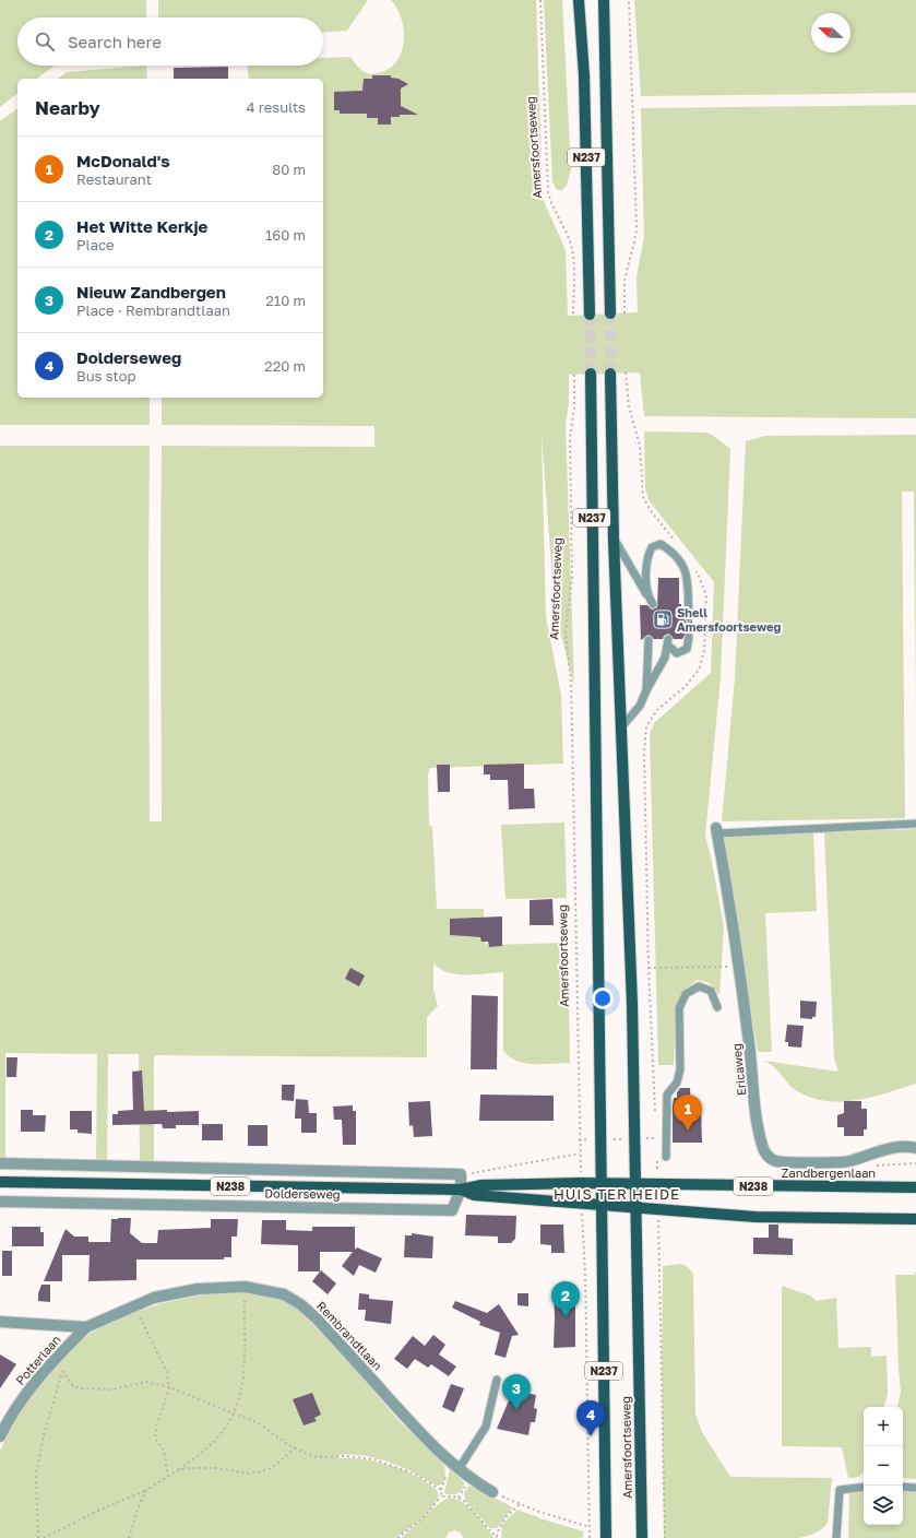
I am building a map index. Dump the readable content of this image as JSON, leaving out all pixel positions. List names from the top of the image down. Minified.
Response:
{"streets":{"main road":["Amersfoortseweg","N237","Zandbergenlaan","N238","Dolderseweg"],"street":["Ericaweg","Rembrandtlaan","Potterlaan"]},"crossings":[["Amersfoortseweg","Zandbergenlaan"],["Amersfoortseweg","N238"],["Amersfoortseweg","Dolderseweg"],["Zandbergenlaan","N238"],["N238","Dolderseweg"],["Rembrandtlaan","Potterlaan"]],"districts":["HUIS TER HEIDE"],"places":{"fuel station":["Shell Amersfoortseweg"]},"north":"top left","page":{"search":"Search here","heading":["Nearby","4 results"],"list":[{"mark":"1","name":"McDonald's","note":"Restaurant","value":"80 m"},{"mark":"2","name":"Het Witte Kerkje","note":"Place","value":"160 m"},{"mark":"3","name":"Nieuw Zandbergen","note":"Place · Rembrandtlaan","value":"210 m"},{"mark":"4","name":"Dolderseweg","note":"Bus stop","value":"220 m"}],"pins":["1","2","3","4"],"map_buttons":["+","−"]}}
